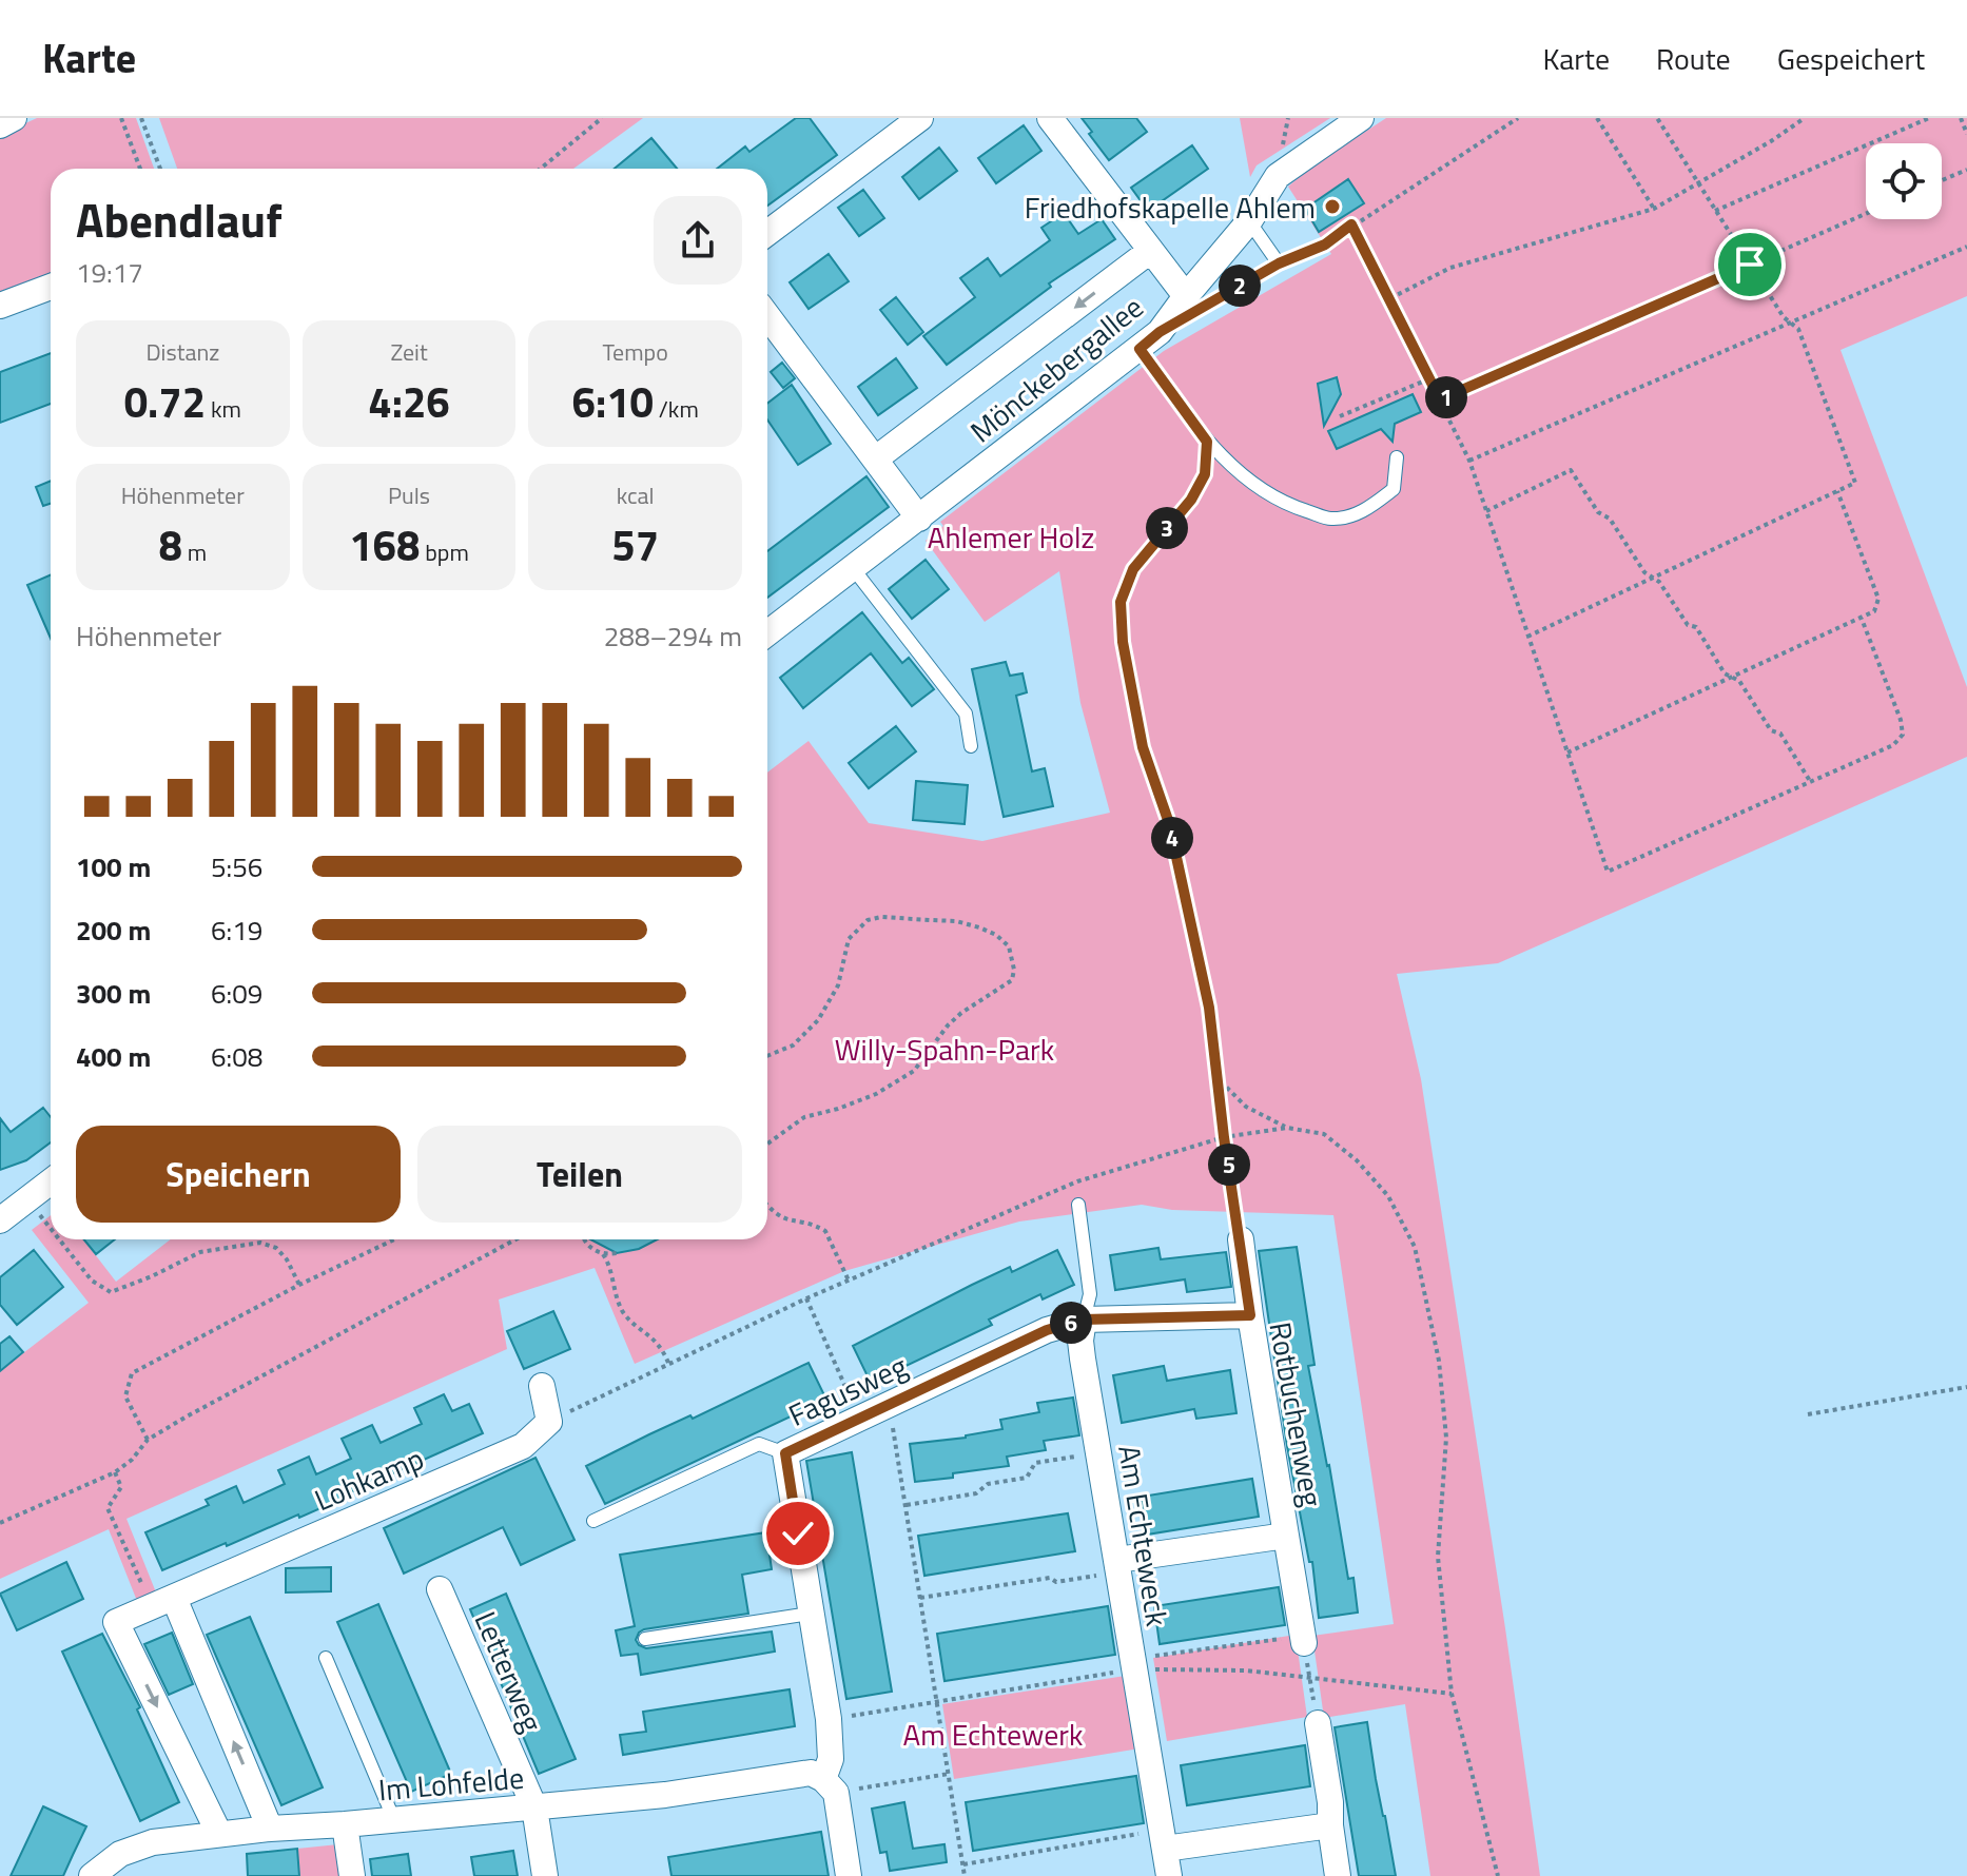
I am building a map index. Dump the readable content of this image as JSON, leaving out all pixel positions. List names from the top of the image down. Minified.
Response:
{"streets":{"street":["Mönckebergallee","Fagusweg","Rotbuchenweg","Lohkamp","Am Echteweck","Letterweg","Im Lohfelde"]},"crossings":[["Fagusweg","Rotbuchenweg"],["Fagusweg","Am Echteweck"],["Rotbuchenweg","Am Echteweck"],["Lohkamp","Im Lohfelde"],["Letterweg","Im Lohfelde"]],"parks":["Ahlemer Holz","Willy-Spahn-Park","Am Echtewerk"],"places":["Friedhofskapelle Ahlem"],"page":{"header":"Karte","nav":["Karte","Route","Gespeichert"],"heading":["Abendlauf","19:17"],"pins":["2","1","3","4","5","6"],"stats":[["Distanz","0.72 km"],["Zeit","4:26"],["Tempo","6:10 /km"],["Höhenmeter","8 m"],["Puls","168 bpm"],["kcal","57"]],"chart":["Höhenmeter","288–294 m"],"list":[{"name":"100 m","note":"5:56"},{"name":"200 m","note":"6:19"},{"name":"300 m","note":"6:09"},{"name":"400 m","note":"6:08"}],"buttons":["Speichern","Teilen"]}}
